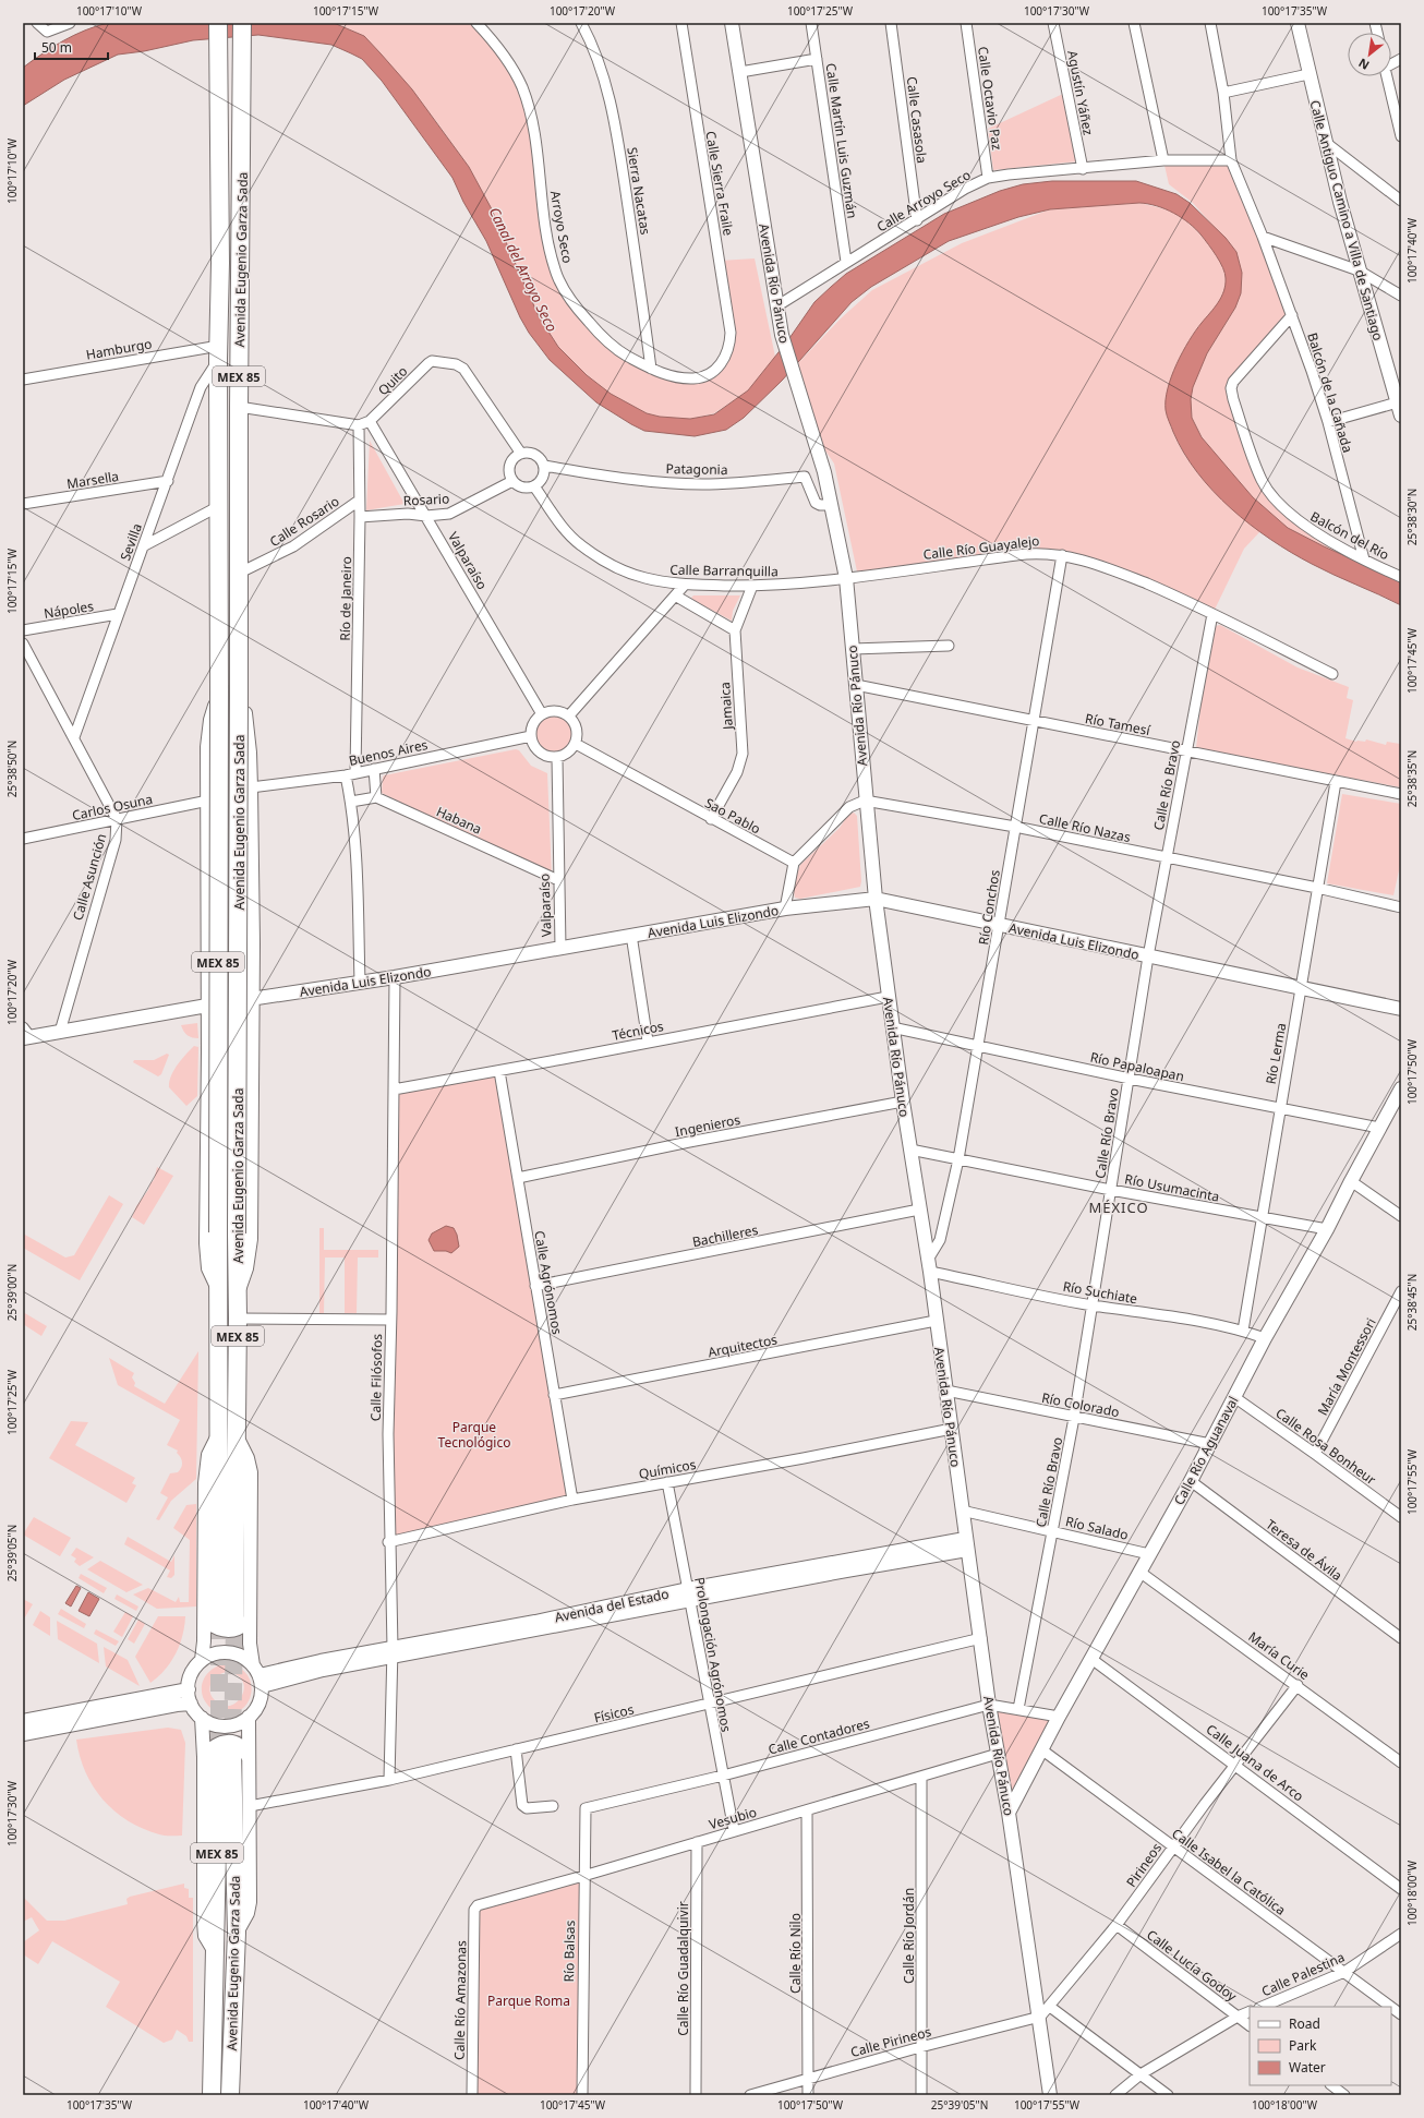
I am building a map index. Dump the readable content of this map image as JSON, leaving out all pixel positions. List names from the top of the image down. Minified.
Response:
{"streets":{"highway":["Avenida Eugenio Garza Sada","MEX 85"],"street":["Agustín Yáñez","Calle Octavio Paz","Calle Casasola","Calle Martín Luis Guzmán","Calle Sierra Fraile","Sierra Nacatas","Calle Arroyo Seco","Calle Antiguo Camino a Villa de Santiago","Arroyo Seco","Avenida Río Pánuco","Hamburgo","Quito","Balcón de la Cañada","Patagonia","Marsella","Rosario","Calle Rosario","Balcón del Río","Sevilla","Calle Río Guayalejo","Valparaíso","Calle Barranquilla","Río de Janeiro","Nápoles","Jamaica","Río Tamesí","Buenos Aires","Calle Río Bravo","Carlos Osuna","Sao Pablo","Habana","Calle Río Nazas","Calle Asunción","Río Conchos","Avenida Luis Elizondo","Técnicos","Río Lerma","Río Papaloapan","Ingenieros","Río Usumacinta","Bachilleres","Calle Agrónomos","Río Suchiate","Arquitectos","María Montessori","Calle Filósofos","Río Colorado","Calle Rosa Bonheur","Calle Río Aguanaval","Químicos","Río Salado","Teresa de Ávila","Avenida del Estado","Prolongación Agrónomos","María Curie","Físicos","Calle Contadores","Calle Juana de Arco","Vesubio","Pirineos","Calle Isabel la Católica","Calle Río Jordán","Río Balsas","Calle Río Nilo","Calle Lucía Godoy","Calle Río Guadalquivir","Calle Palestina","Calle Río Amazonas","Calle Pirineos"]},"crossings":[["Agustín Yáñez","Calle Arroyo Seco"],["Calle Octavio Paz","Calle Arroyo Seco"],["Calle Casasola","Calle Arroyo Seco"],["Calle Martín Luis Guzmán","Calle Arroyo Seco"],["Calle Sierra Fraile","Arroyo Seco"],["Sierra Nacatas","Arroyo Seco"],["Calle Arroyo Seco","Avenida Río Pánuco"],["Calle Arroyo Seco","Balcón de la Cañada"],["Avenida Eugenio Garza Sada","Hamburgo"],["Avenida Eugenio Garza Sada","Calle Rosario"],["Avenida Eugenio Garza Sada","Sevilla"],["Avenida Río Pánuco","Patagonia"],["Avenida Río Pánuco","Calle Río Guayalejo"],["Avenida Río Pánuco","Calle Barranquilla"],["Avenida Río Pánuco","Río Tamesí"],["Avenida Río Pánuco","Calle Río Nazas"],["Avenida Río Pánuco","Río Conchos"],["Avenida Río Pánuco","Avenida Luis Elizondo"],["Avenida Río Pánuco","Técnicos"],["Avenida Río Pánuco","Río Papaloapan"],["Avenida Río Pánuco","Ingenieros"],["Avenida Río Pánuco","Río Usumacinta"],["Avenida Río Pánuco","Bachilleres"],["Avenida Río Pánuco","Río Suchiate"],["Avenida Río Pánuco","Arquitectos"],["Avenida Río Pánuco","Río Colorado"],["Avenida Río Pánuco","Calle Río Aguanaval"],["Avenida Río Pánuco","Químicos"],["Avenida Río Pánuco","Río Salado"],["Avenida Río Pánuco","Avenida del Estado"],["Avenida Río Pánuco","Físicos"],["Avenida Río Pánuco","Calle Contadores"],["Avenida Río Pánuco","Vesubio"],["Avenida Río Pánuco","Pirineos"],["Avenida Río Pánuco","Calle Pirineos"],["Hamburgo","Sevilla"],["Quito","Patagonia"],["Quito","Rosario"],["Quito","Valparaíso"],["Quito","Calle Barranquilla"],["Quito","Río de Janeiro"],["Balcón de la Cañada","Balcón del Río"],["Patagonia","Rosario"],["Patagonia","Calle Barranquilla"],["Marsella","Sevilla"],["Rosario","Valparaíso"],["Rosario","Calle Barranquilla"],["Rosario","Río de Janeiro"],["Calle Rosario","Río de Janeiro"],["Sevilla","Nápoles"],["Sevilla","Calle Asunción"],["Calle Río Guayalejo","Calle Barranquilla"],["Calle Río Guayalejo","Calle Río Bravo"],["Calle Río Guayalejo","Río Conchos"],["Valparaíso","Buenos Aires"],["Valparaíso","Sao Pablo"],["Valparaíso","Habana"],["Valparaíso","Avenida Luis Elizondo"],["Calle Barranquilla","Jamaica"],["Río de Janeiro","Buenos Aires"],["Río de Janeiro","Avenida Luis Elizondo"],["Jamaica","Sao Pablo"],["Río Tamesí","Calle Río Bravo"],["Río Tamesí","Río Conchos"],["Río Tamesí","Río Lerma"],["Buenos Aires","Sao Pablo"],["Calle Río Bravo","Calle Río Nazas"],["Calle Río Bravo","Avenida Luis Elizondo"],["Calle Río Bravo","Río Papaloapan"],["Calle Río Bravo","Río Usumacinta"],["Calle Río Bravo","Río Suchiate"],["Calle Río Bravo","Río Colorado"],["Calle Río Bravo","Río Salado"],["Calle Río Bravo","Calle Contadores"],["Carlos Osuna","Calle Asunción"],["Calle Río Nazas","Río Conchos"],["Calle Río Nazas","Río Lerma"],["Calle Asunción","Avenida Luis Elizondo"],["Río Conchos","Avenida Luis Elizondo"],["Río Conchos","Río Papaloapan"],["Río Conchos","Río Usumacinta"],["Río Conchos","Río Suchiate"],["Avenida Luis Elizondo","Río Lerma"],["Avenida Luis Elizondo","Calle Filósofos"],["Técnicos","Calle Agrónomos"],["Técnicos","Calle Filósofos"],["Río Lerma","Río Papaloapan"],["Río Lerma","Río Usumacinta"],["Río Lerma","Río Suchiate"],["Río Papaloapan","Calle Río Aguanaval"],["Ingenieros","Calle Agrónomos"],["Río Usumacinta","Calle Río Aguanaval"],["Bachilleres","Calle Agrónomos"],["Calle Agrónomos","Arquitectos"],["Calle Agrónomos","Químicos"],["Río Suchiate","Calle Río Aguanaval"],["María Montessori","Calle Rosa Bonheur"],["Calle Filósofos","Químicos"],["Calle Filósofos","Avenida del Estado"],["Calle Filósofos","Físicos"],["Río Colorado","Calle Río Aguanaval"],["Calle Rosa Bonheur","Calle Río Aguanaval"],["Calle Río Aguanaval","Río Salado"],["Calle Río Aguanaval","Teresa de Ávila"],["Calle Río Aguanaval","María Curie"],["Calle Río Aguanaval","Calle Contadores"],["Calle Río Aguanaval","Calle Juana de Arco"],["Calle Río Aguanaval","Calle Isabel la Católica"],["Químicos","Prolongación Agrónomos"],["Avenida del Estado","Prolongación Agrónomos"],["Prolongación Agrónomos","Físicos"],["Prolongación Agrónomos","Calle Contadores"],["Prolongación Agrónomos","Vesubio"],["María Curie","Pirineos"],["Calle Contadores","Río Balsas"],["Calle Juana de Arco","Pirineos"],["Vesubio","Calle Río Jordán"],["Vesubio","Río Balsas"],["Vesubio","Calle Río Nilo"],["Vesubio","Calle Río Guadalquivir"],["Vesubio","Calle Río Amazonas"],["Pirineos","Calle Isabel la Católica"],["Pirineos","Calle Lucía Godoy"],["Pirineos","Calle Pirineos"],["Calle Isabel la Católica","Calle Palestina"],["Calle Río Jordán","Calle Pirineos"],["Calle Río Nilo","Calle Pirineos"],["Calle Lucía Godoy","Calle Palestina"]],"districts":["MÉXICO"],"water":["Canal del Arroyo Seco"],"parks":["Parque Tecnológico","Parque Roma"],"legend":["Road","Park","Water"],"scale_bar":"50 m","north":"bottom left","coordinates":["100°17'10\"W","100°17'15\"W","100°17'20\"W","100°17'25\"W","100°17'30\"W","100°17'35\"W","100°17'40\"W","25°38'30\"N","100°17'45\"W","25°38'50\"N","25°38'35\"N","100°17'50\"W","25°39'00\"N","25°38'45\"N","100°17'55\"W","25°39'05\"N","100°18'00\"W"]}
